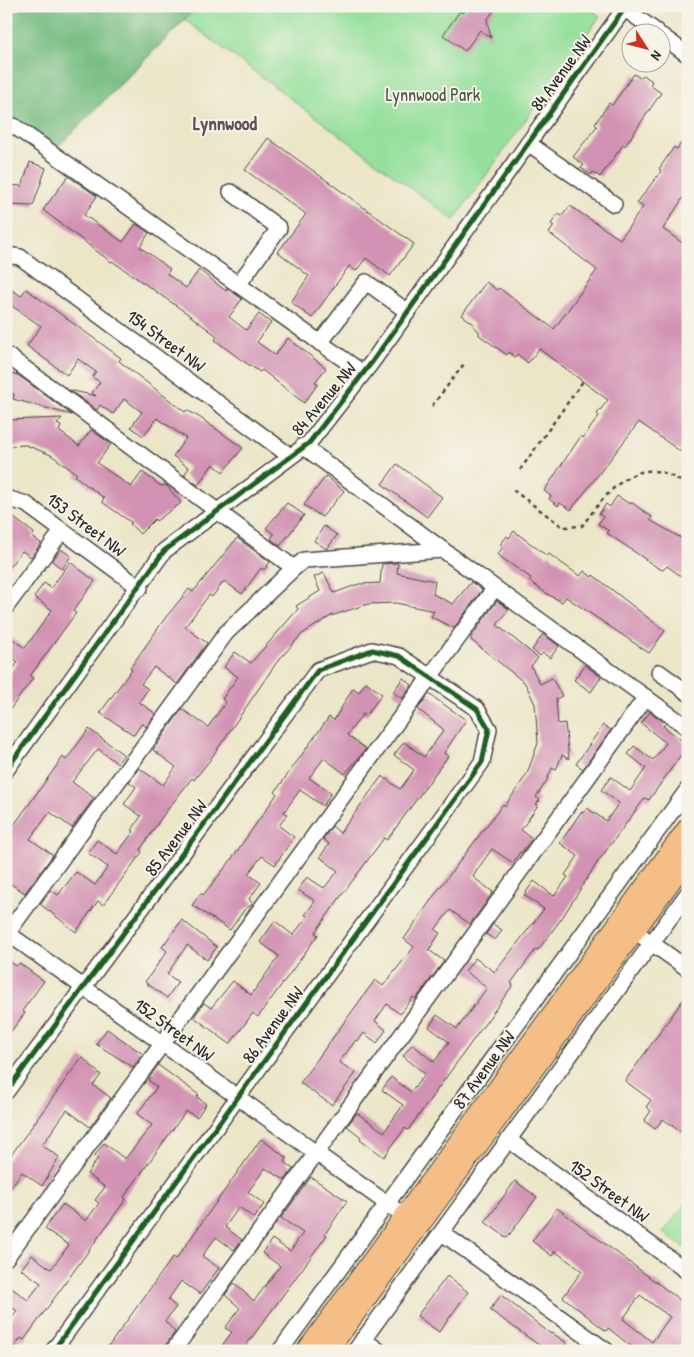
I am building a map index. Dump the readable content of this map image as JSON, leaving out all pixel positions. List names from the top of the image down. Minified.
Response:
{"streets":{"main road":["87 Avenue NW"],"street":["84 Avenue NW","154 Street NW","153 Street NW","85 Avenue NW","86 Avenue NW","152 Street NW"]},"crossings":[["84 Avenue NW","154 Street NW"],["84 Avenue NW","153 Street NW"],["85 Avenue NW","86 Avenue NW"],["85 Avenue NW","152 Street NW"],["86 Avenue NW","152 Street NW"],["152 Street NW","87 Avenue NW"]],"districts":["Lynnwood"],"parks":["Lynnwood Park"],"north":"bottom right"}
